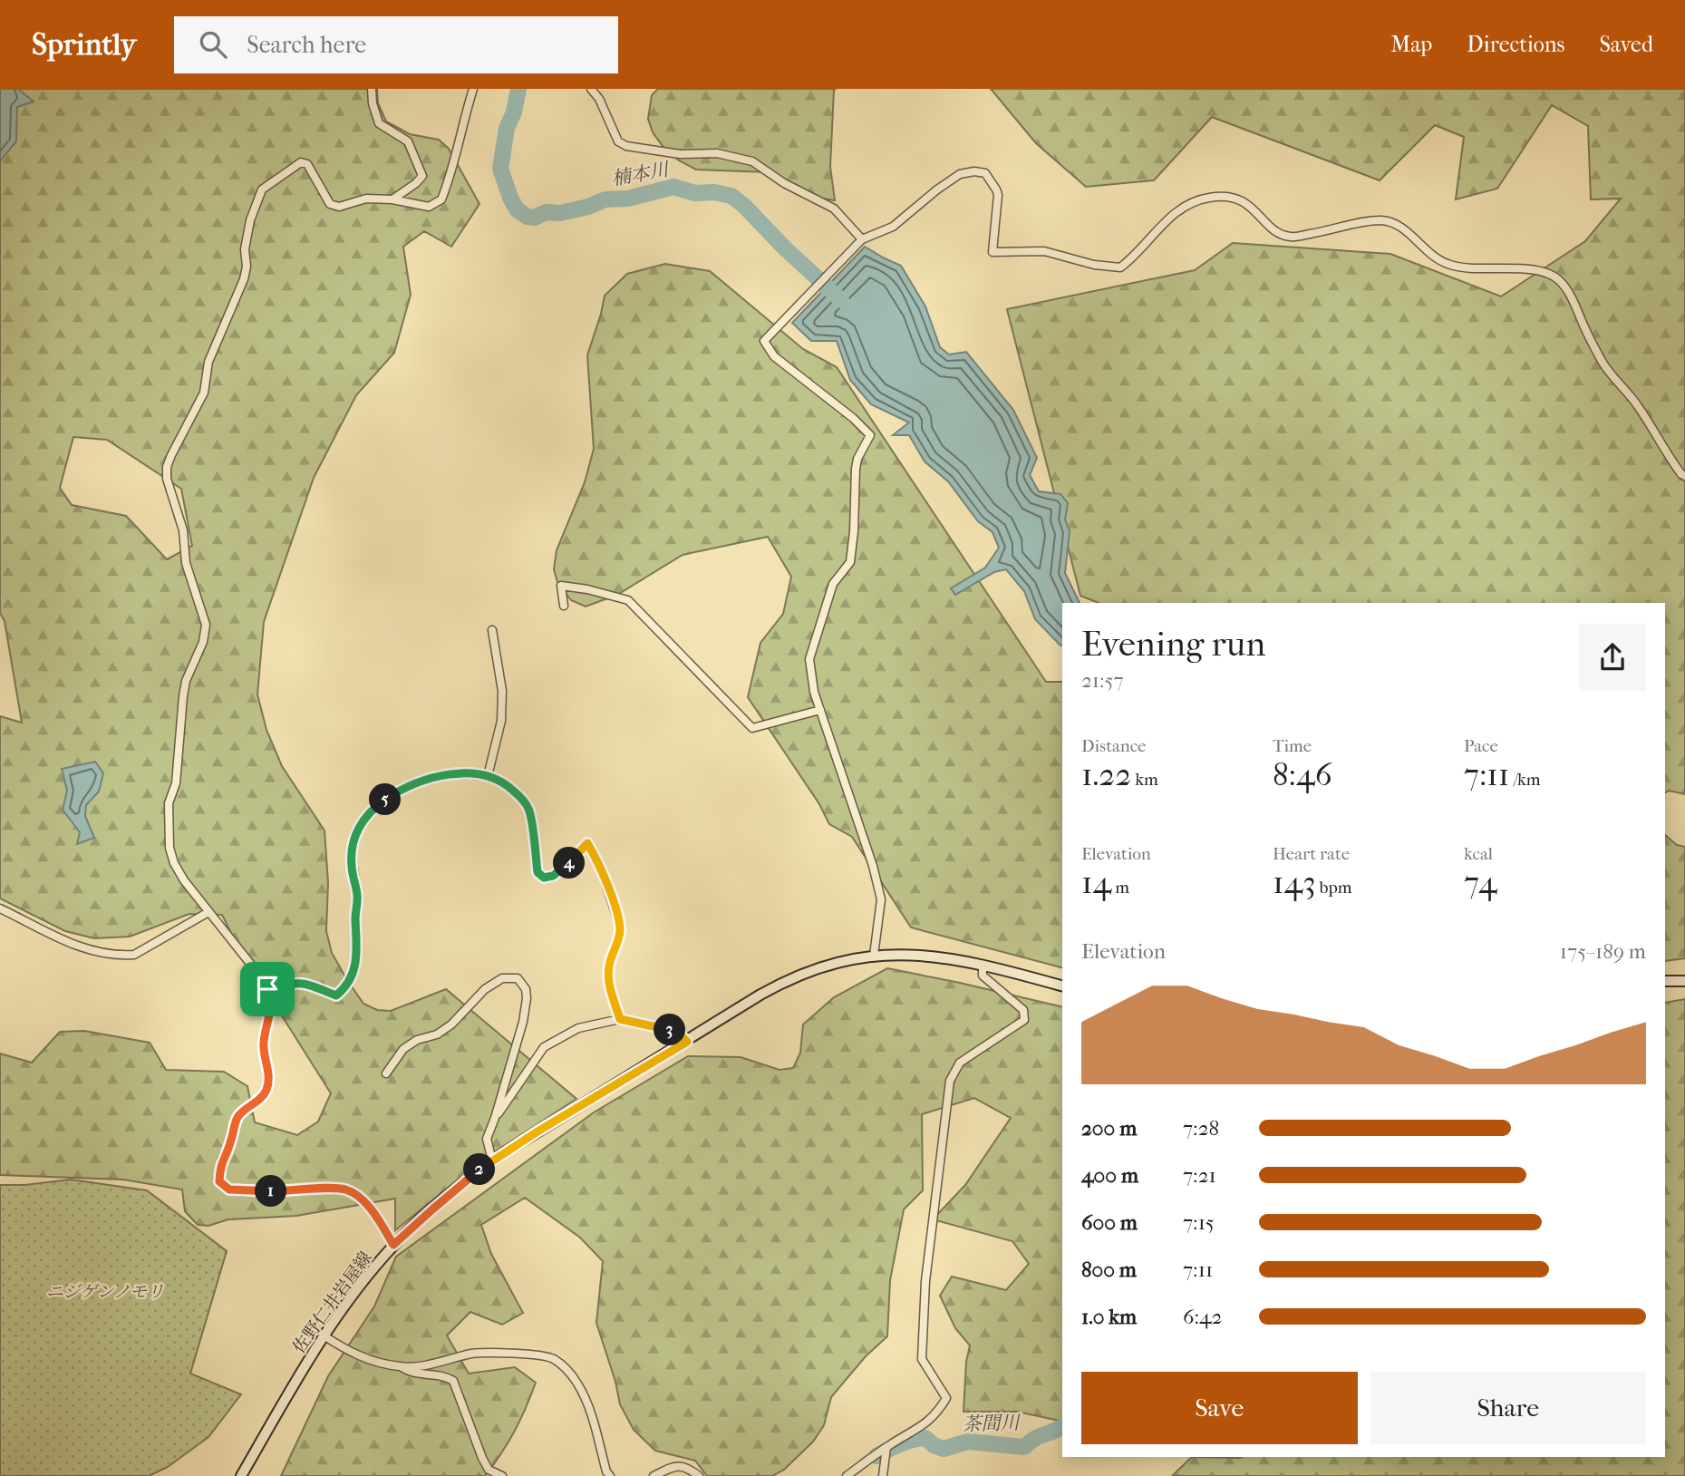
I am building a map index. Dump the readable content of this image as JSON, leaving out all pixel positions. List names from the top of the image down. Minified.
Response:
{"streets":{"main road":["佐野仁井岩屋線"]},"water":["楠本川","茶間川"],"parks":["ニジゲンノモリ"],"page":{"header":"Sprintly","search":"Search here","nav":["Map","Directions","Saved"],"heading":["Evening run","21:57"],"stats":[["Distance","1.22 km"],["Time","8:46"],["Pace","7:11 /km"],["Elevation","14 m"],["Heart rate","143 bpm"],["kcal","74"]],"pins":["5","4","3","2","1"],"chart":["Elevation","175–189 m"],"list":[{"name":"200 m","note":"7:28"},{"name":"400 m","note":"7:21"},{"name":"600 m","note":"7:15"},{"name":"800 m","note":"7:11"},{"name":"1.0 km","note":"6:42"}],"buttons":["Save","Share"]}}
